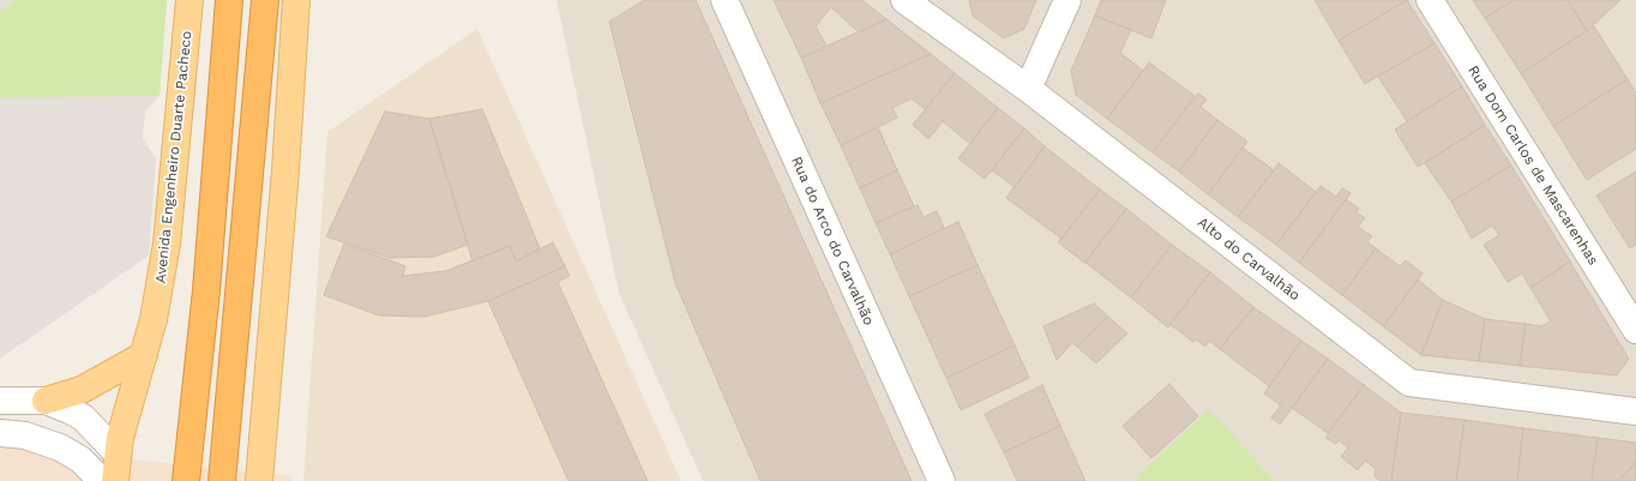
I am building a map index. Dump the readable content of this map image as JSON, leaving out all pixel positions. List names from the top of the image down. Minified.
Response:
{"streets":{"main road":["Avenida Engenheiro Duarte Pacheco"],"street":["Rua Dom Carlos de Mascarenhas","Rua do Arco do Carvalhão","Alto do Carvalhão"]}}
